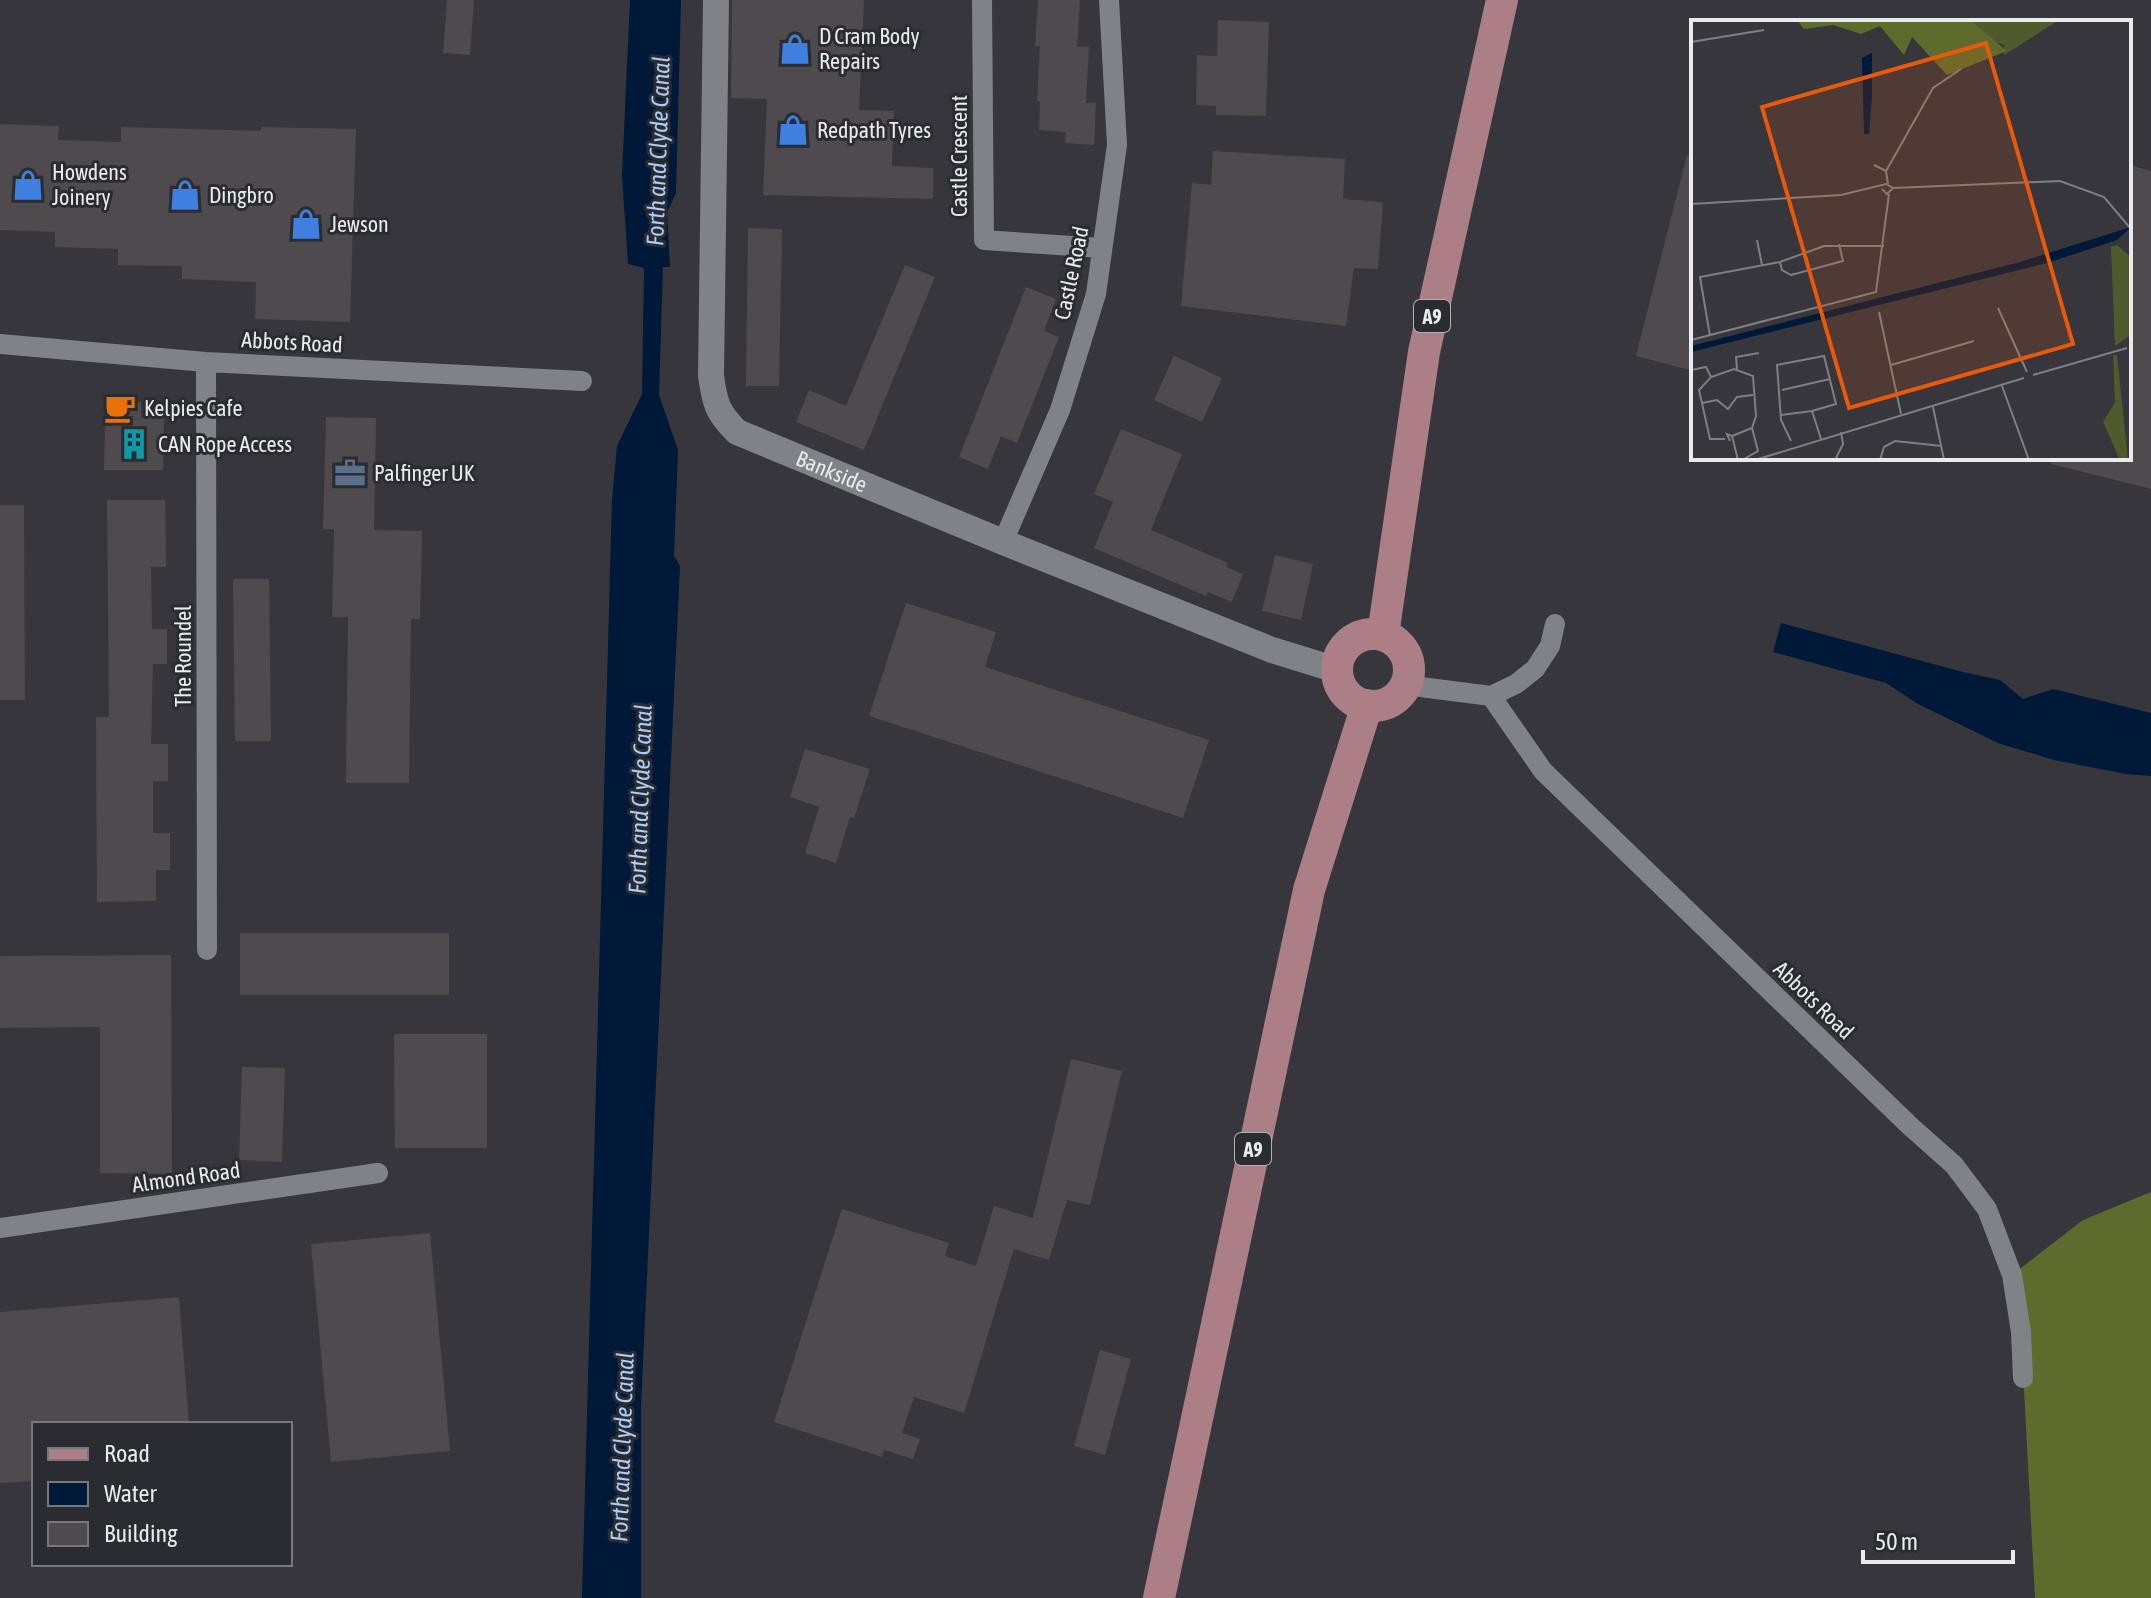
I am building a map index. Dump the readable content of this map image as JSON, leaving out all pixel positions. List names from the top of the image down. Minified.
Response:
{"streets":{"main road":["A9"],"street":["Castle Crescent","Castle Road","Abbots Road","Bankside","The Roundel","Almond Road"]},"crossings":[["Castle Crescent","Castle Road"],["Castle Road","Bankside"],["A9","Bankside"],["Abbots Road","The Roundel"]],"water":["Forth and Clyde Canal"],"places":{"shop":["D Cram Body Repairs","Redpath Tyres","Howdens Joinery","Dingbro","Jewson"],"cafe":["Kelpies Cafe"],"building":["CAN Rope Access"],"office":["Palfinger UK"]},"legend":["Road","Water","Building"],"scale_bar":"50 m"}
